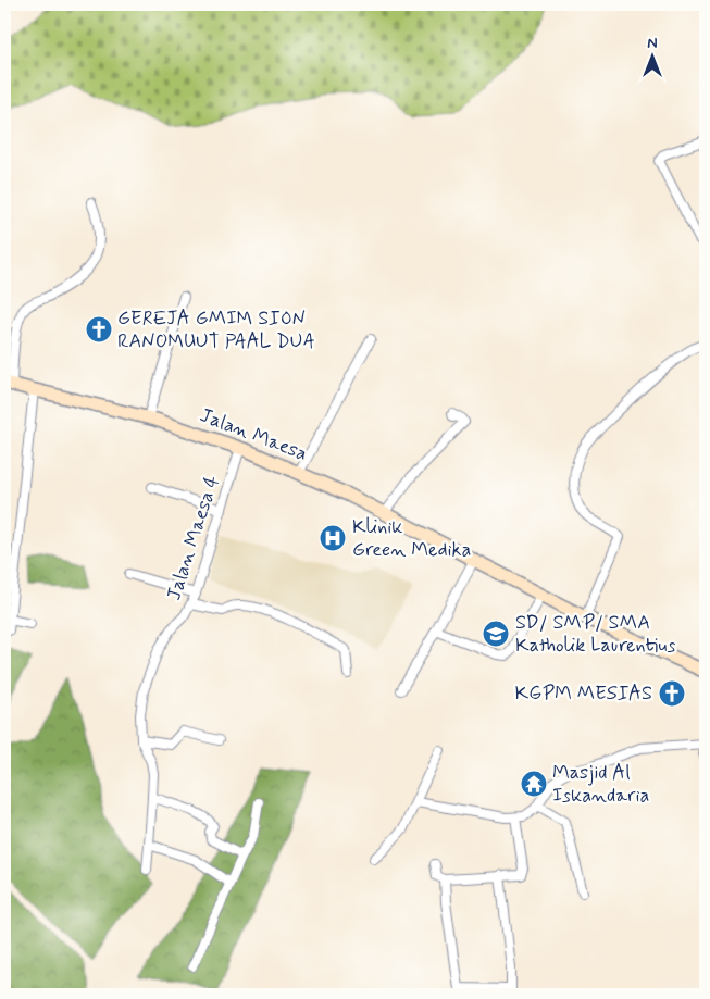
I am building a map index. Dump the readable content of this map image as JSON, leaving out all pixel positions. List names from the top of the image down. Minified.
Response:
{"streets":{"street":["Jalan Maesa","Jalan Maesa 4"]},"crossings":[["Jalan Maesa","Jalan Maesa 4"]],"places":{"church":["GEREJA GMIM SION RANOMUUT PAAL DUA","KGPM MESIAS"],"hospital":["Klinik Green Medika"],"school or university":["SD/ SMP/ SMA Katholik Laurentius"],"temple":["Masjid Al Iskandaria"]},"north":"top"}
